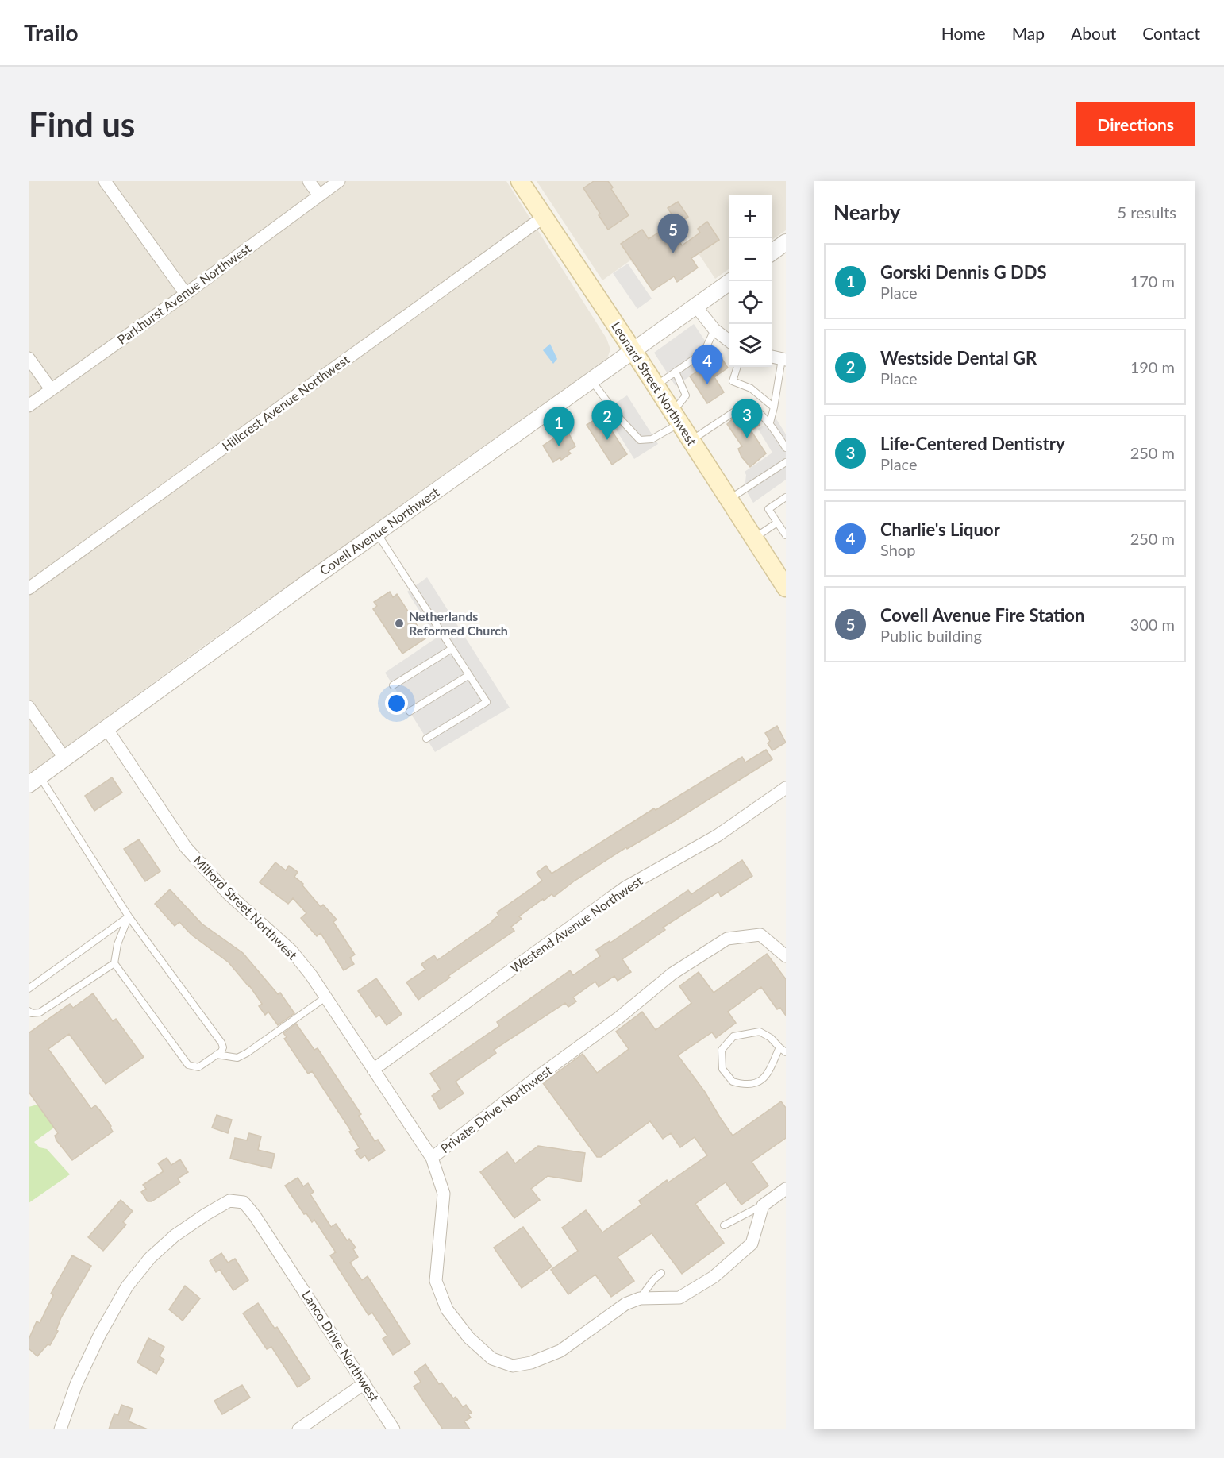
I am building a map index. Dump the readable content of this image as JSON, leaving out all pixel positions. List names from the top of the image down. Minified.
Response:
{"streets":{"main road":["Leonard Street Northwest"],"street":["Parkhurst Avenue Northwest","Hillcrest Avenue Northwest","Covell Avenue Northwest","Milford Street Northwest","Westend Avenue Northwest","Private Drive Northwest","Lanco Drive Northwest"]},"crossings":[["Leonard Street Northwest","Hillcrest Avenue Northwest"],["Leonard Street Northwest","Covell Avenue Northwest"],["Covell Avenue Northwest","Milford Street Northwest"],["Milford Street Northwest","Westend Avenue Northwest"],["Milford Street Northwest","Private Drive Northwest"]],"places":["Netherlands Reformed Church"],"page":{"header":"Trailo","nav":["Home","Map","About","Contact"],"buttons":"Directions","title":"Find us","heading":["Nearby","5 results"],"map_buttons":["+","−"],"pins":["5","4","3","2","1"],"list":[{"mark":"1","name":"Gorski Dennis G DDS","note":"Place","value":"170 m"},{"mark":"2","name":"Westside Dental GR","note":"Place","value":"190 m"},{"mark":"3","name":"Life-Centered Dentistry","note":"Place","value":"250 m"},{"mark":"4","name":"Charlie's Liquor","note":"Shop","value":"250 m"},{"mark":"5","name":"Covell Avenue Fire Station","note":"Public building","value":"300 m"}]}}
